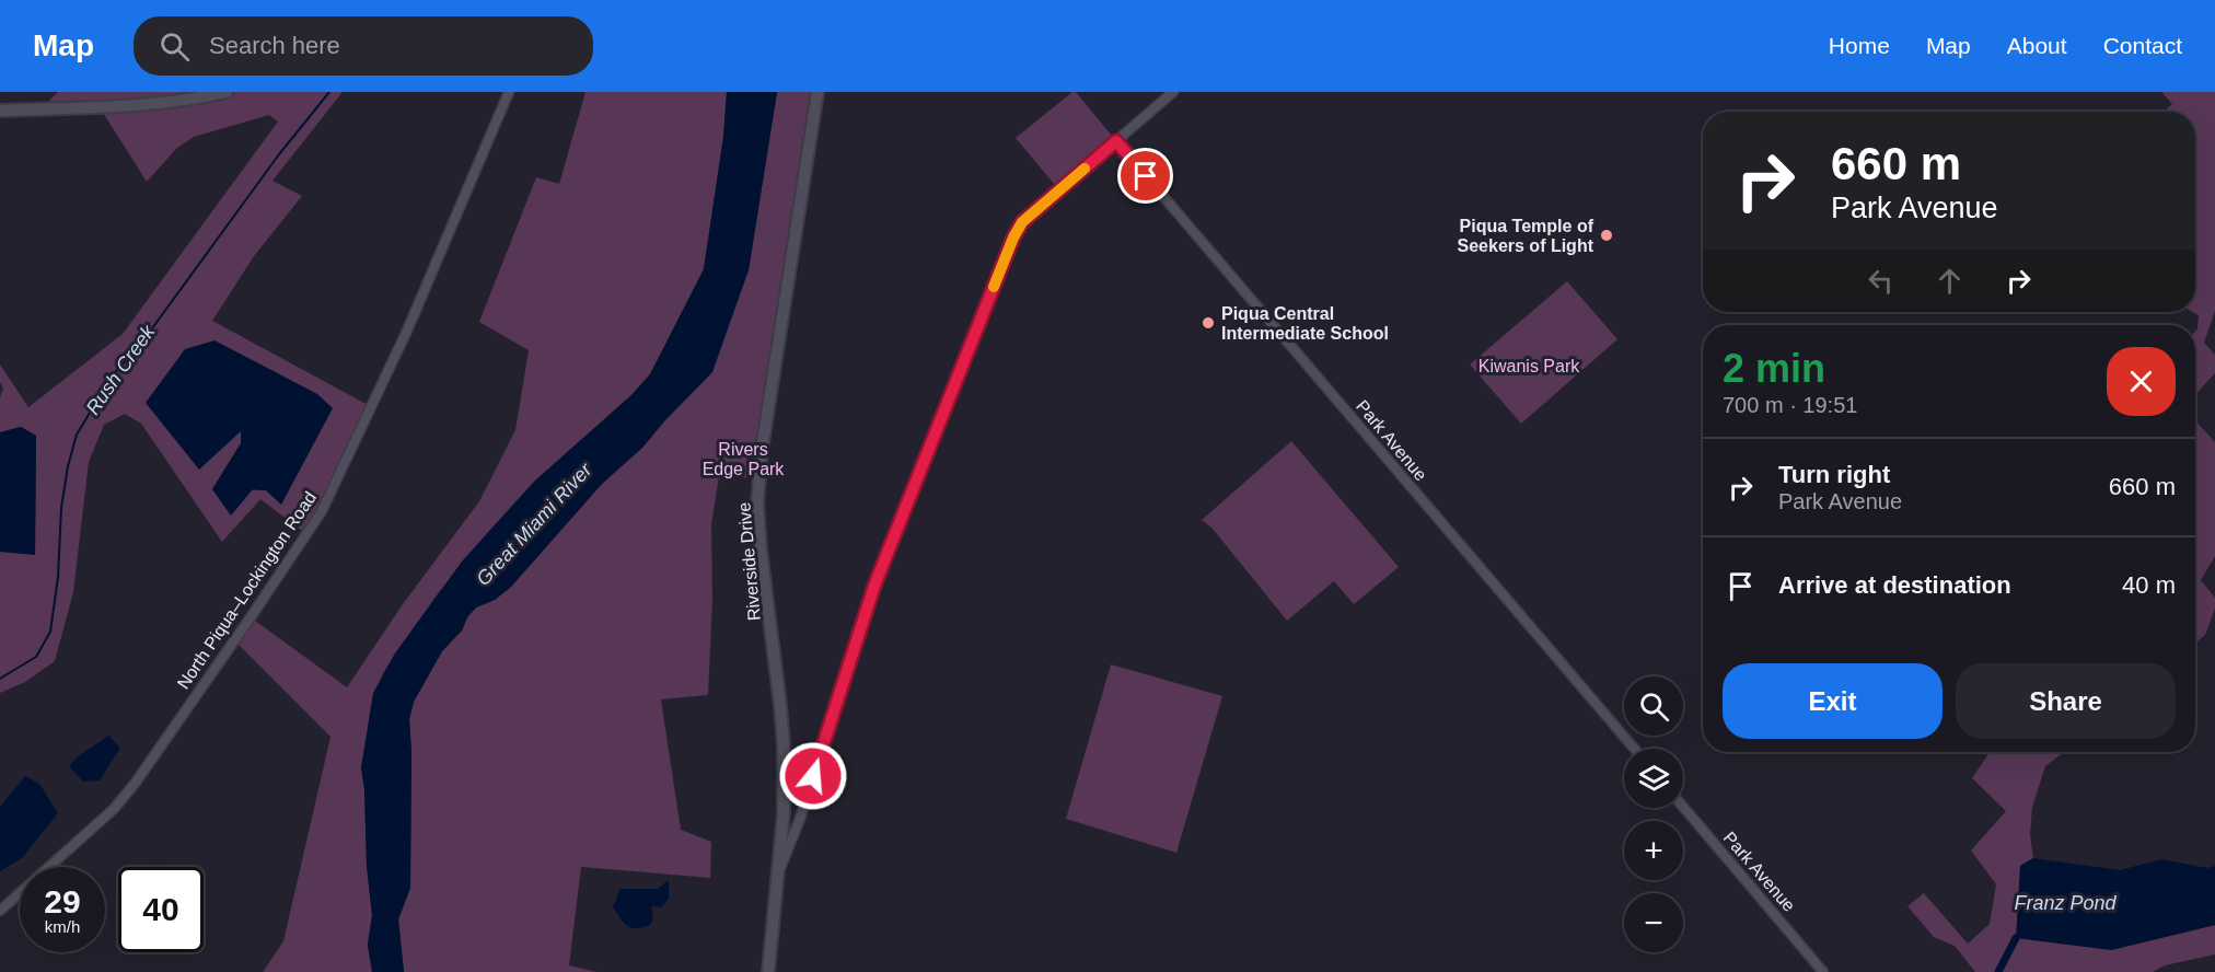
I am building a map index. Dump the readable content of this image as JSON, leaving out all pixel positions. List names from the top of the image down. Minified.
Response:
{"streets":{"main road":["Riverside Drive"],"street":["Park Avenue","North Piqua–Lockington Road"]},"water":["Rush Creek","Great Miami River","Franz Pond"],"parks":["Kiwanis Park","Rivers Edge Park"],"places":["Piqua Temple of Seekers of Light","Piqua Central Intermediate School"],"page":{"header":"Map","search":"Search here","nav":["Home","Map","About","Contact"],"turn":["660 m","Park Avenue"],"heading":["2 min","700 m · 19:51"],"list":[{"name":"Turn right","note":"Park Avenue","value":"660 m"},{"name":"Arrive at destination","value":"40 m"}],"buttons":["Exit","Share"],"map_buttons":["+","−"],"speed":"29 km/h","limit":"40"}}
